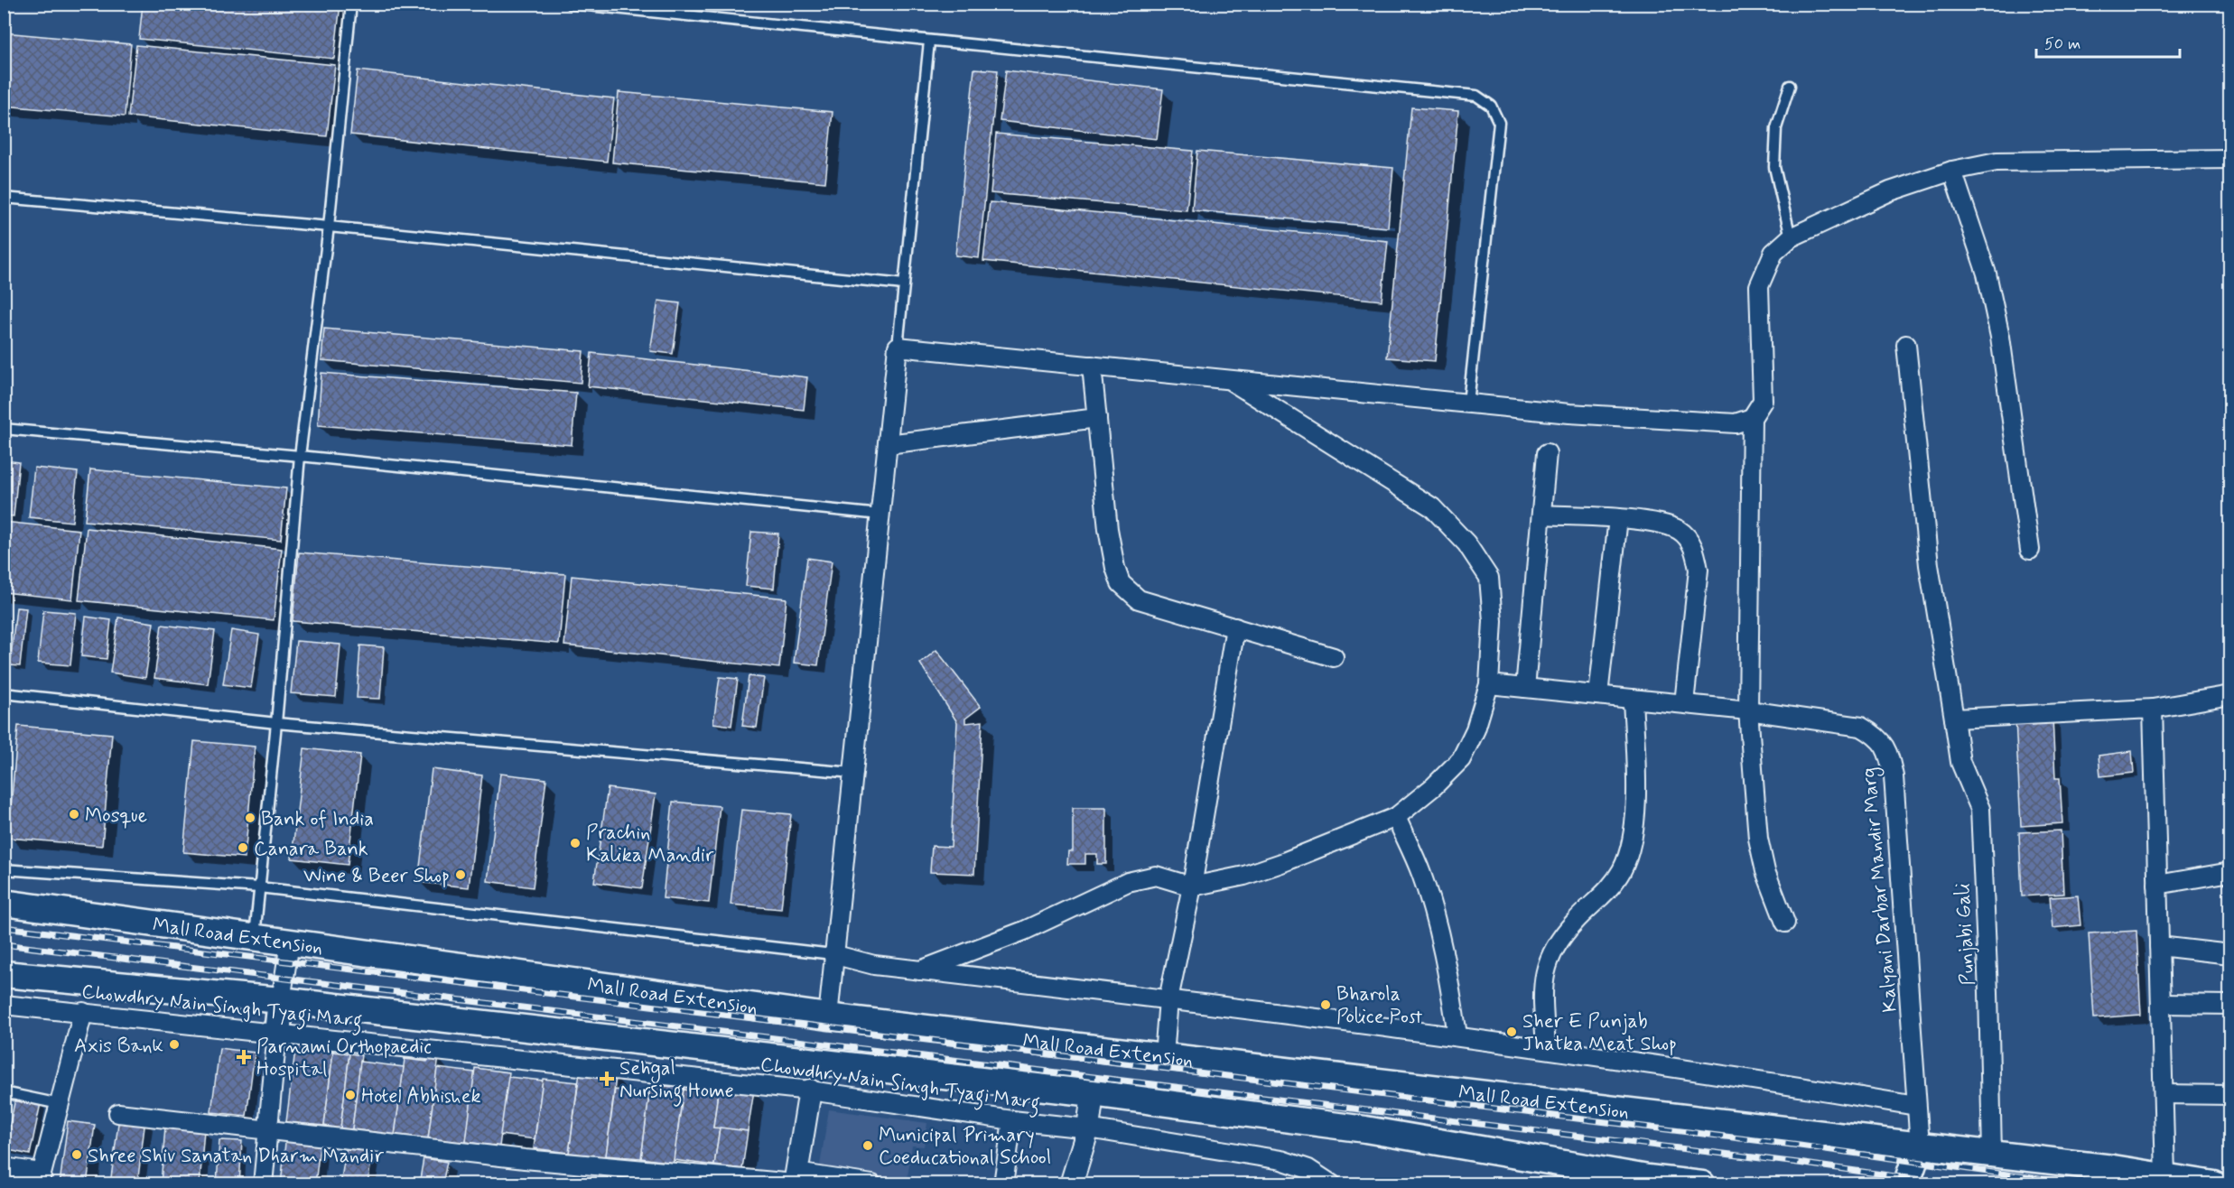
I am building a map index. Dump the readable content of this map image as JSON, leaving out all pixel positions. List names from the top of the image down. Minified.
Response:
{"streets":{"main road":["Mall Road Extension"],"street":["Kalyani Darbar Mandir Marg","Punjabi Gali","Chowdhry Nain Singh Tyagi Marg"]},"crossings":[["Kalyani Darbar Mandir Marg","Mall Road Extension"],["Punjabi Gali","Mall Road Extension"]],"places":{"other":["Mosque","Bank of India","Prachin Kalika Mandir","Canara Bank","Wine & Beer Shop","Bharola Police Post","Sher E Punjab Jhatka Meat Shop","Axis Bank","Hotel Abhishek","Municipal Primary Coeducational School","Shree Shiv Sanatan Dharm Mandir"],"health":["Parnami Orthopaedic Hospital","Sehgal Nursing Home"]},"scale_bar":"50 m"}
